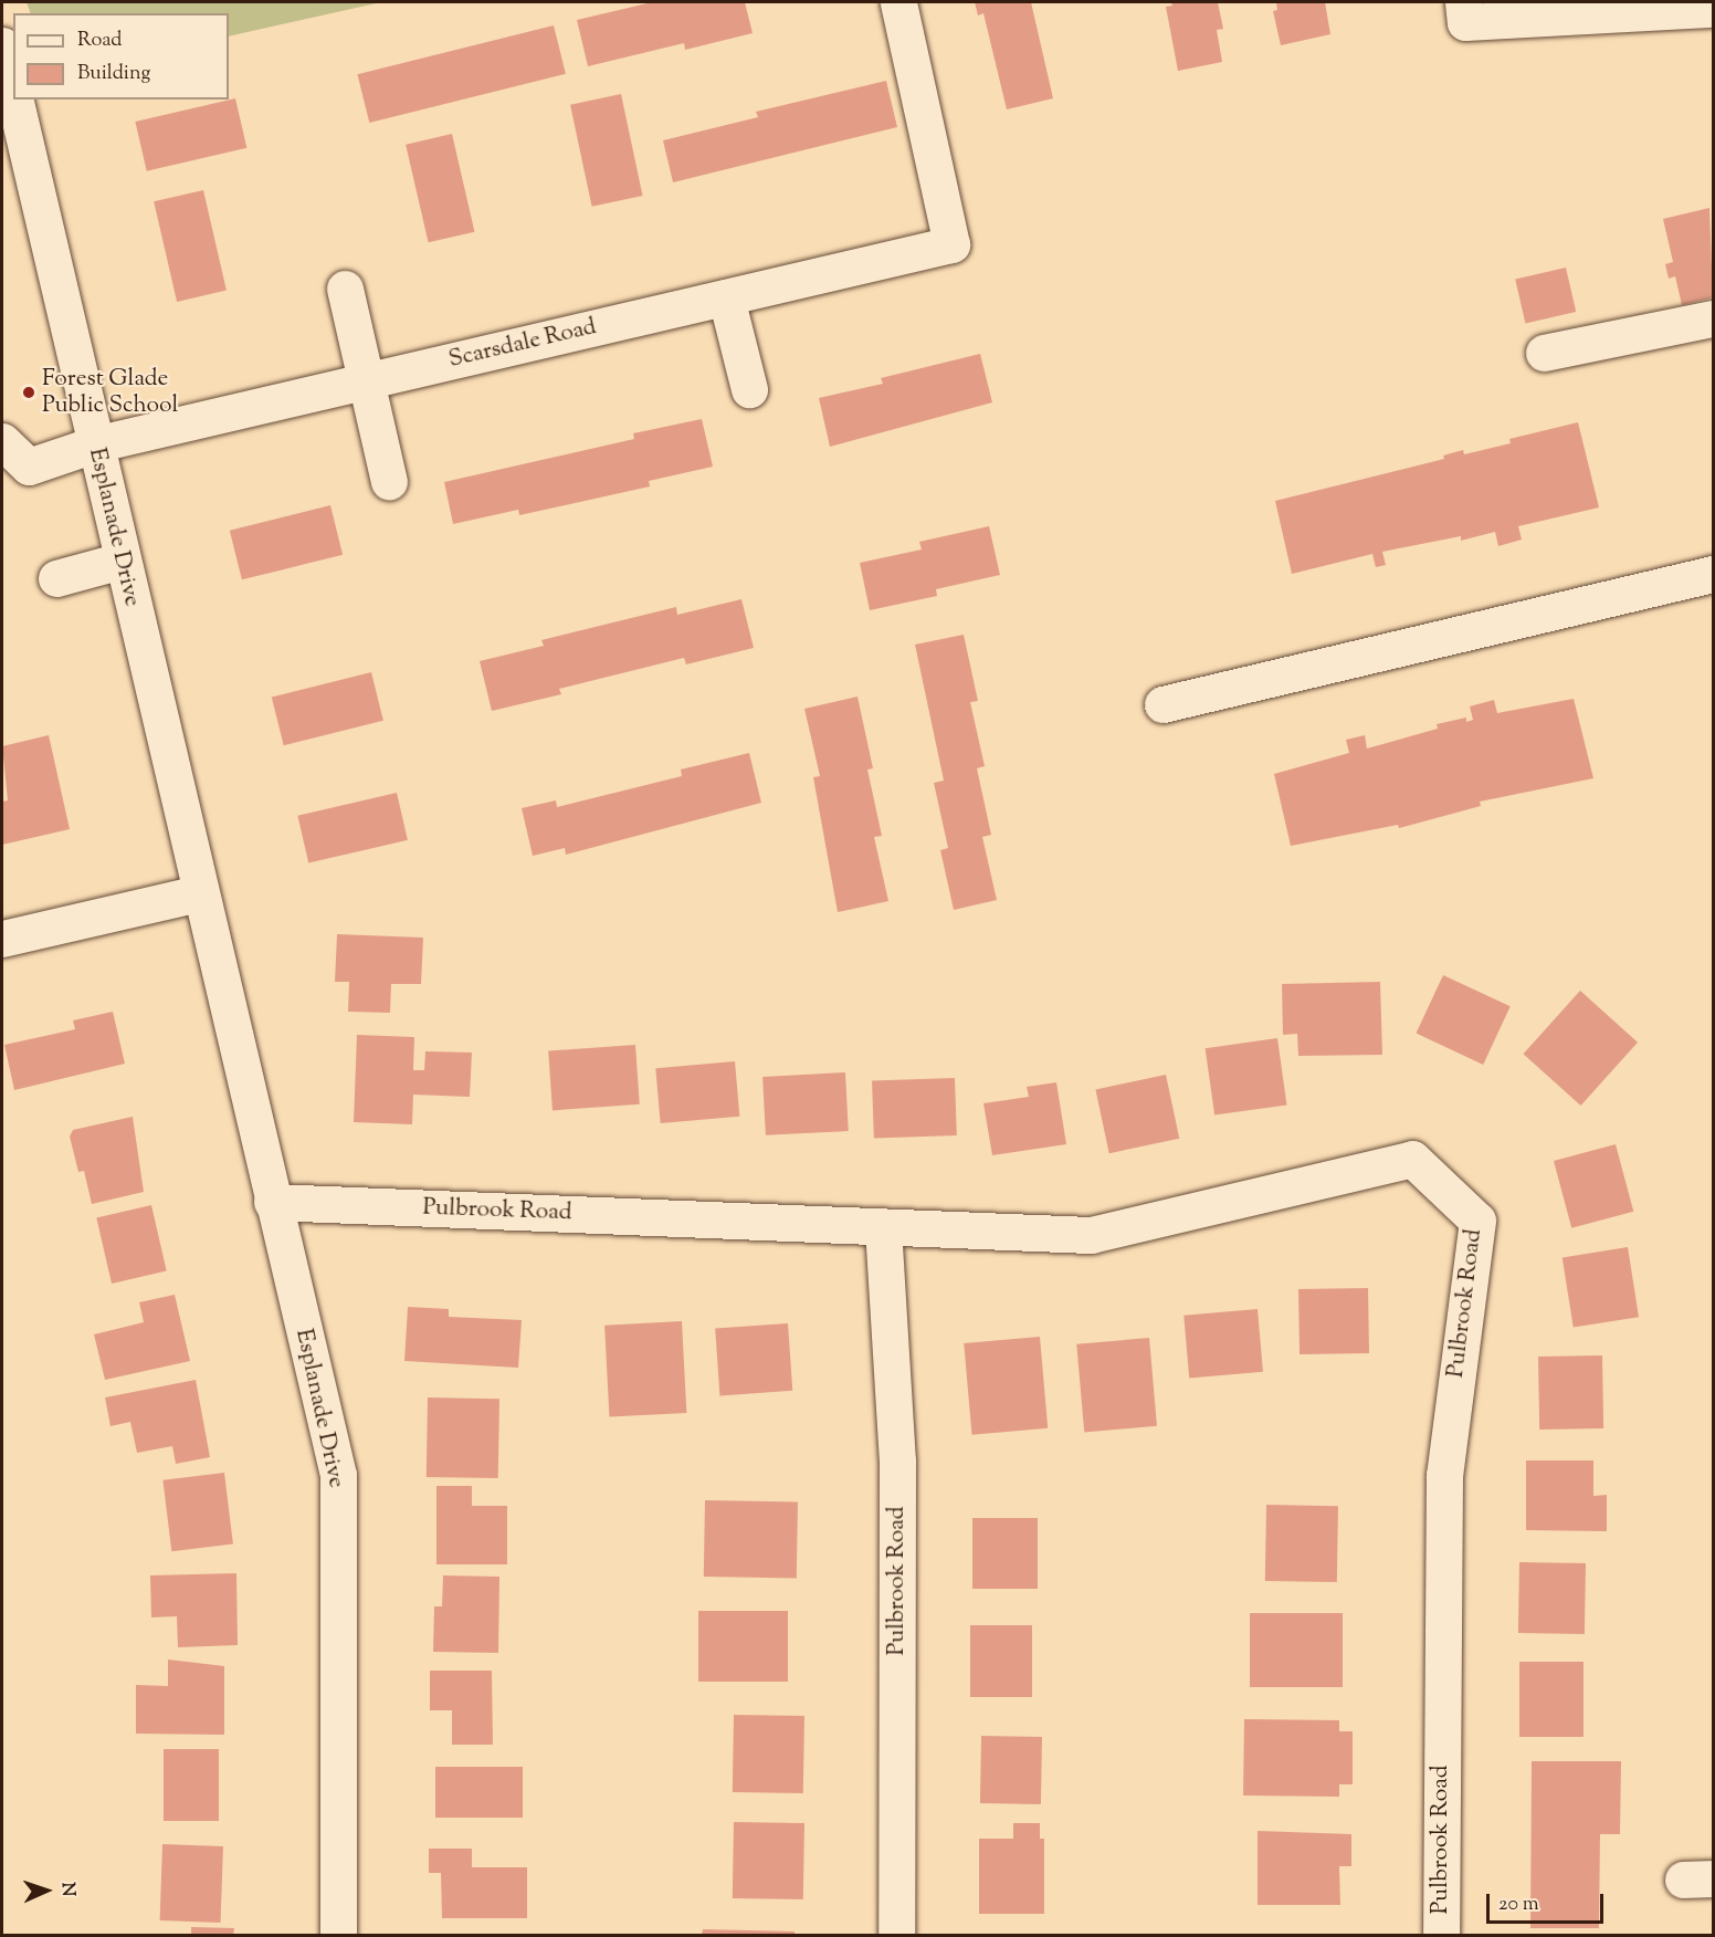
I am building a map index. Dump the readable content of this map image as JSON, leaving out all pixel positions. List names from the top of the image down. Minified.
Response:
{"streets":{"street":["Scarsdale Road","Esplanade Drive","Pulbrook Road"]},"crossings":[["Scarsdale Road","Esplanade Drive"],["Esplanade Drive","Pulbrook Road"]],"places":["Forest Glade Public School"],"legend":["Road","Building"],"scale_bar":"20 m","north":"right"}
